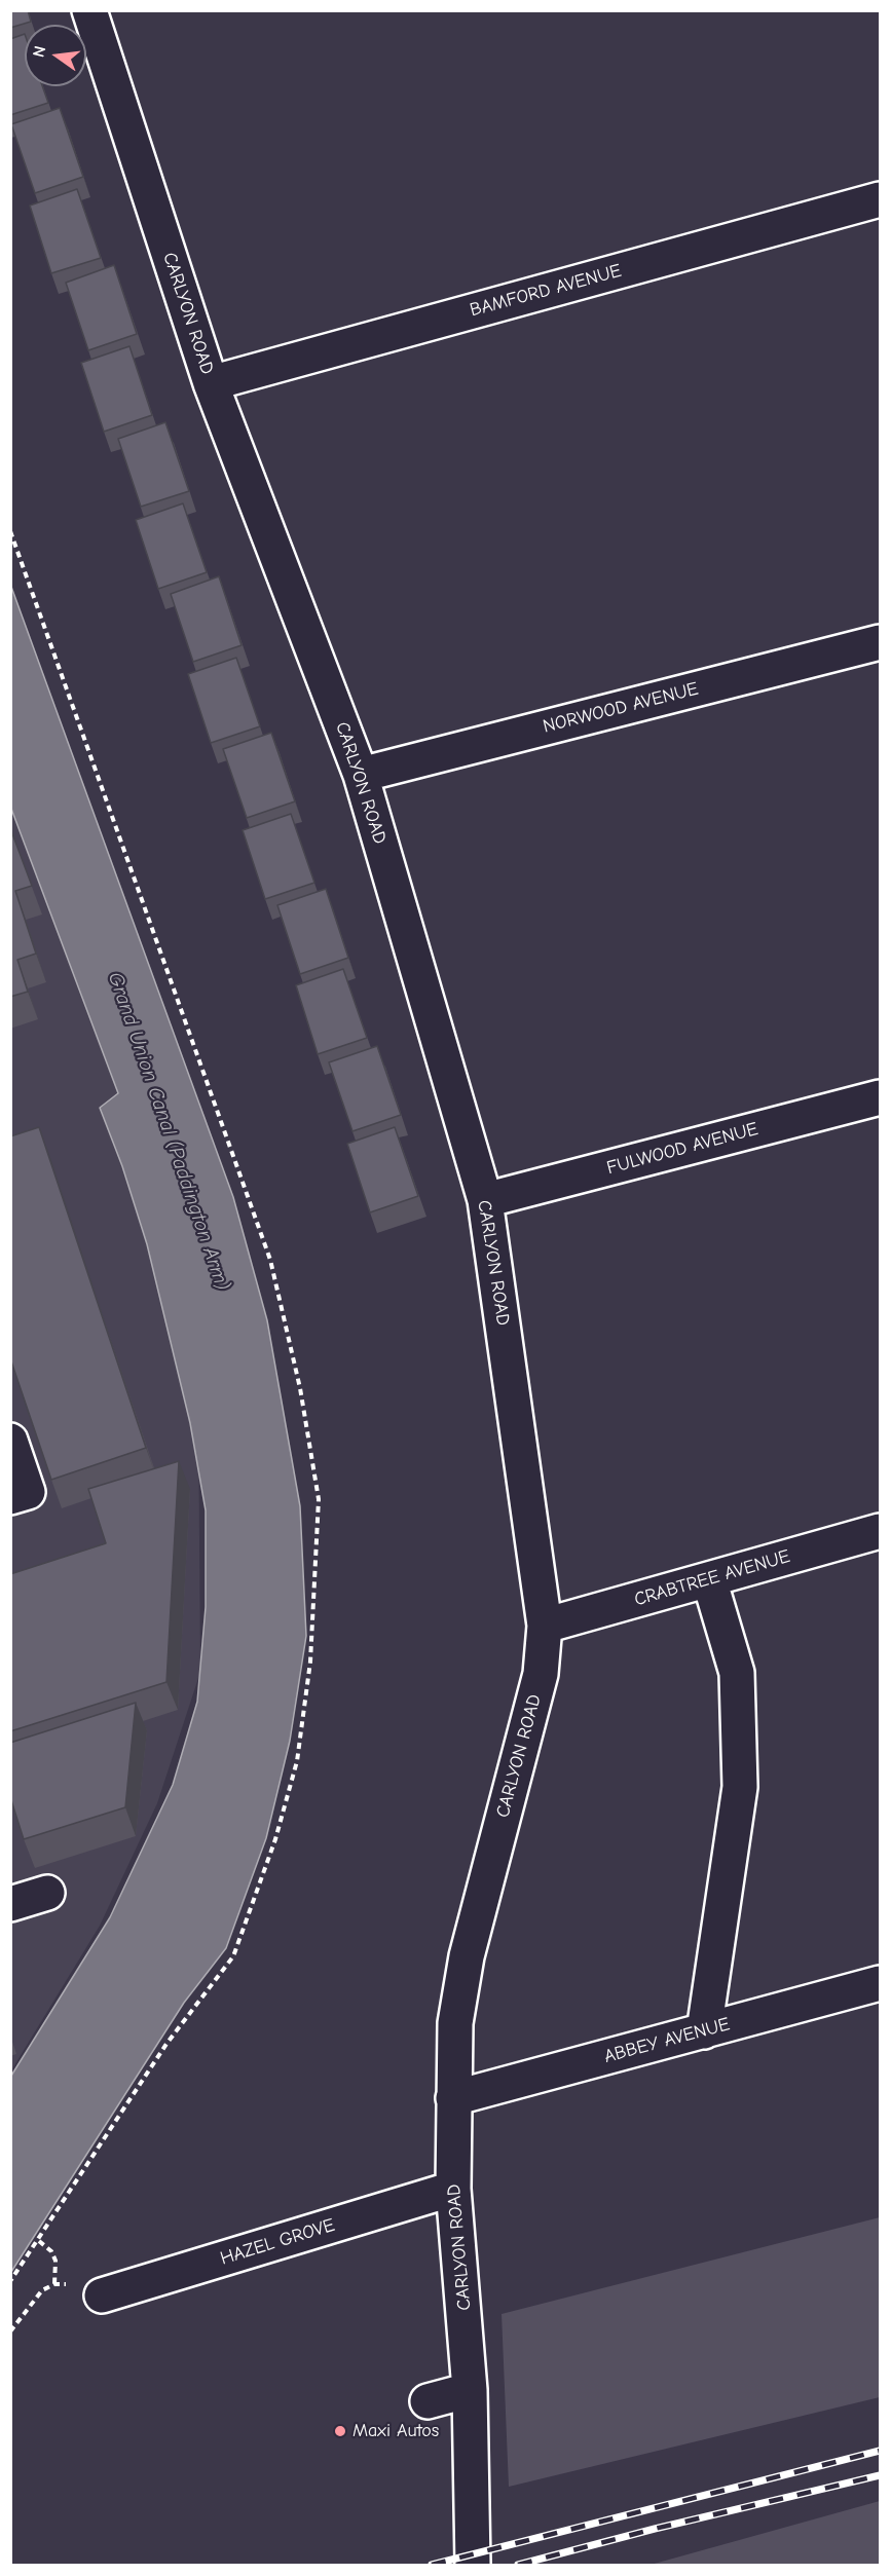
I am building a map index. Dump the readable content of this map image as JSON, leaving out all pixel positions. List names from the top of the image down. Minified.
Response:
{"streets":{"street":["BAMFORD AVENUE","CARLYON ROAD","NORWOOD AVENUE","FULWOOD AVENUE","CRABTREE AVENUE","ABBEY AVENUE","HAZEL GROVE"]},"crossings":[["BAMFORD AVENUE","CARLYON ROAD"],["CARLYON ROAD","NORWOOD AVENUE"],["CARLYON ROAD","FULWOOD AVENUE"],["CARLYON ROAD","CRABTREE AVENUE"],["CARLYON ROAD","ABBEY AVENUE"],["CARLYON ROAD","HAZEL GROVE"]],"water":["Grand Union Canal (Paddington Arm)"],"places":["Maxi Autos"],"north":"left"}
